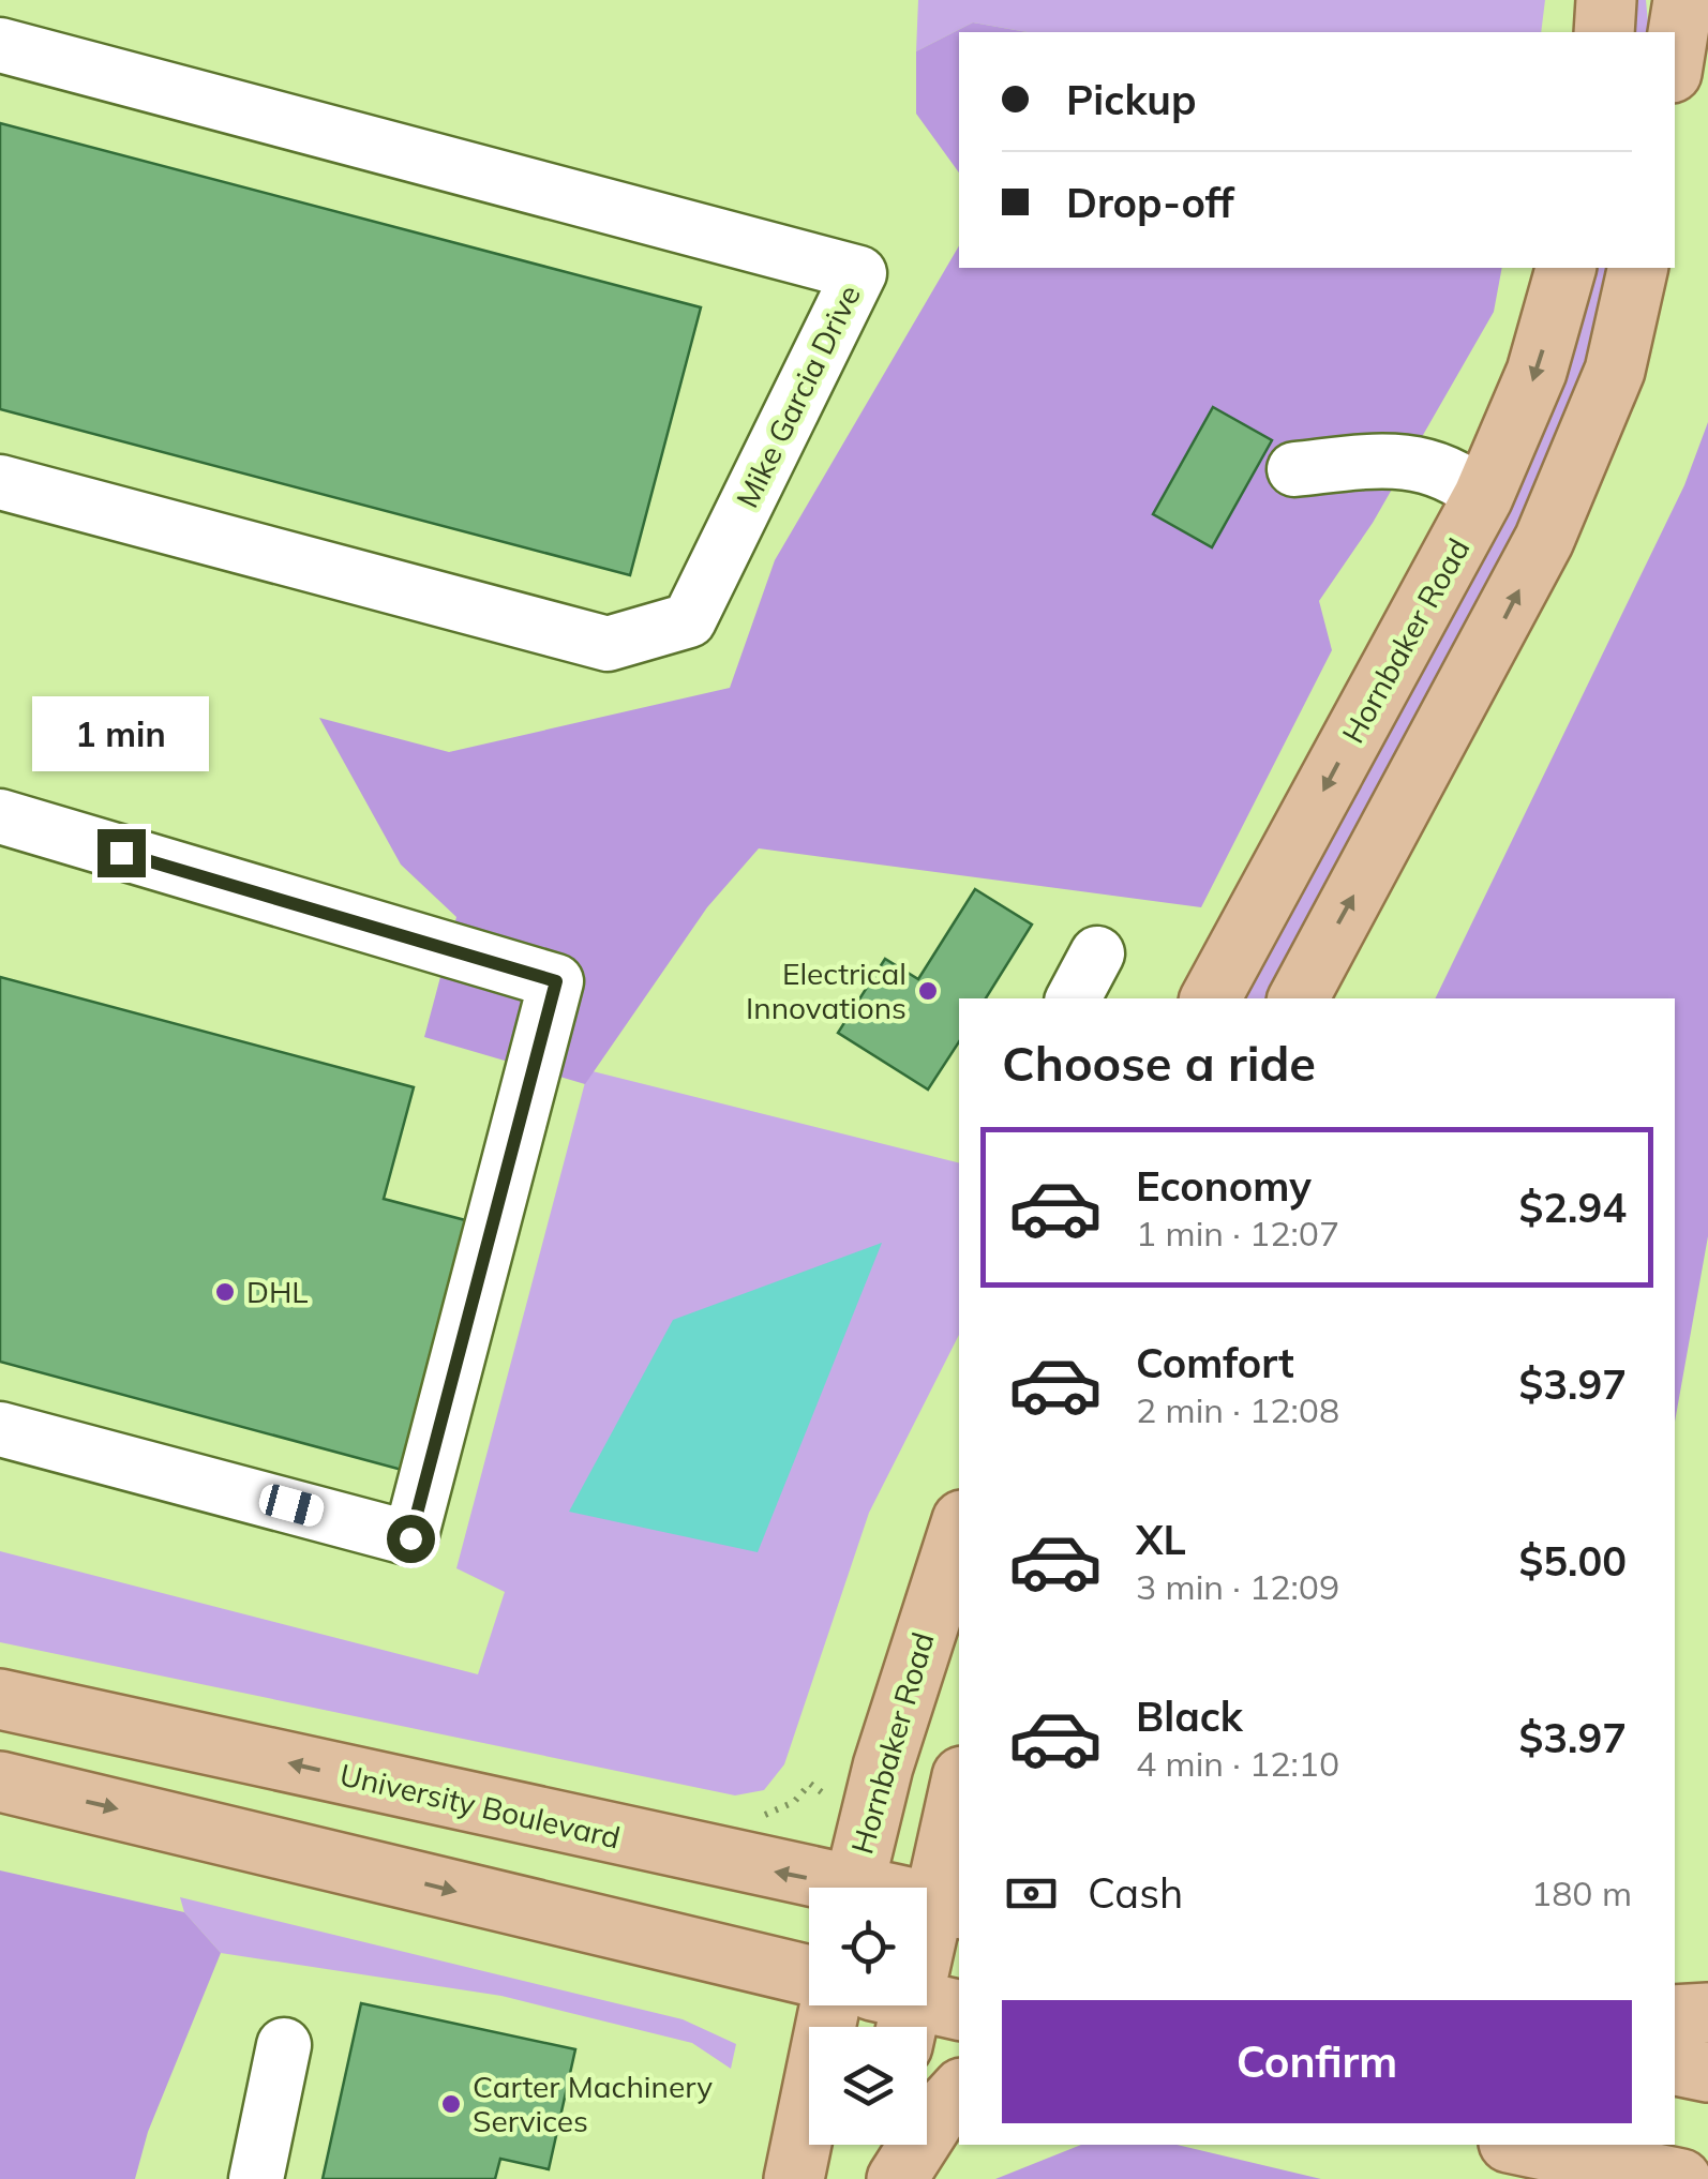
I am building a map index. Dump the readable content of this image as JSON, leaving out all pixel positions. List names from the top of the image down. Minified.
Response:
{"streets":{"main road":["Hornbaker Road","University Boulevard"],"lane":["Mike Garcia Drive"]},"places":["Electrical Innovations","DHL","Carter Machinery Services"],"page":{"banner":["Pickup","Drop-off"],"bubble":"1 min","heading":"Choose a ride","list":[{"name":"Economy","note":"1 min · 12:07","value":"$2.94"},{"name":"Comfort","note":"2 min · 12:08","value":"$3.97"},{"name":"XL","note":"3 min · 12:09","value":"$5.00"},{"name":"Black","note":"4 min · 12:10","value":"$3.97"}],"pay":["Cash","180 m"],"buttons":"Confirm"}}
